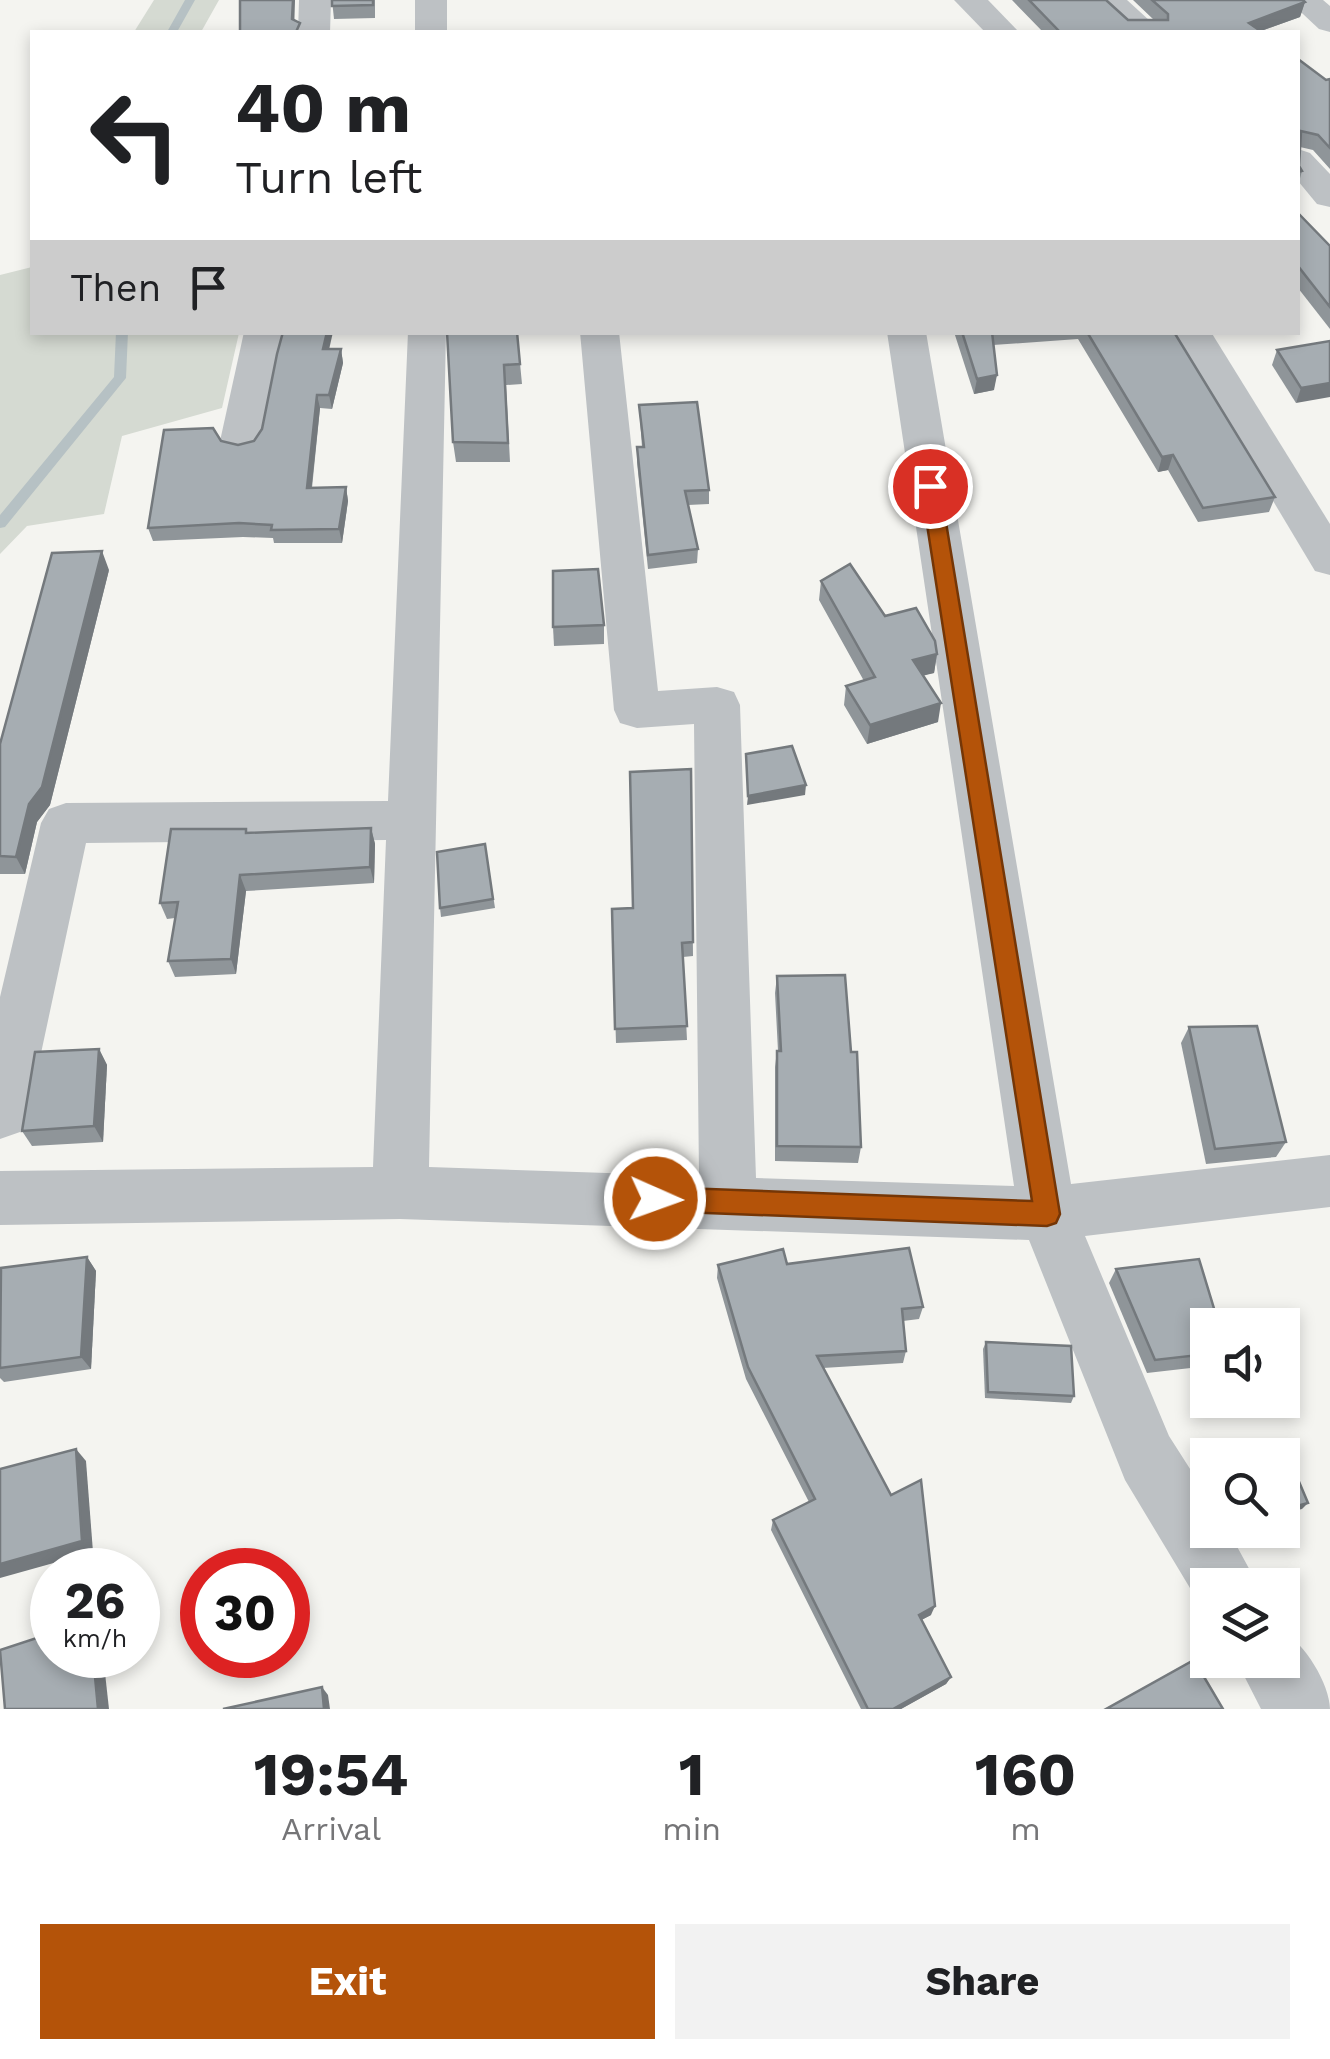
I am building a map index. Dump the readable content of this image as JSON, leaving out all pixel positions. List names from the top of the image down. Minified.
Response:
{"page":{"turn":["40 m","Turn left"],"then":"Then","speed":"26 km/h","limit":"30","eta":["19:54","Arrival","1","min","160","m"],"buttons":["Exit","Share"]}}
